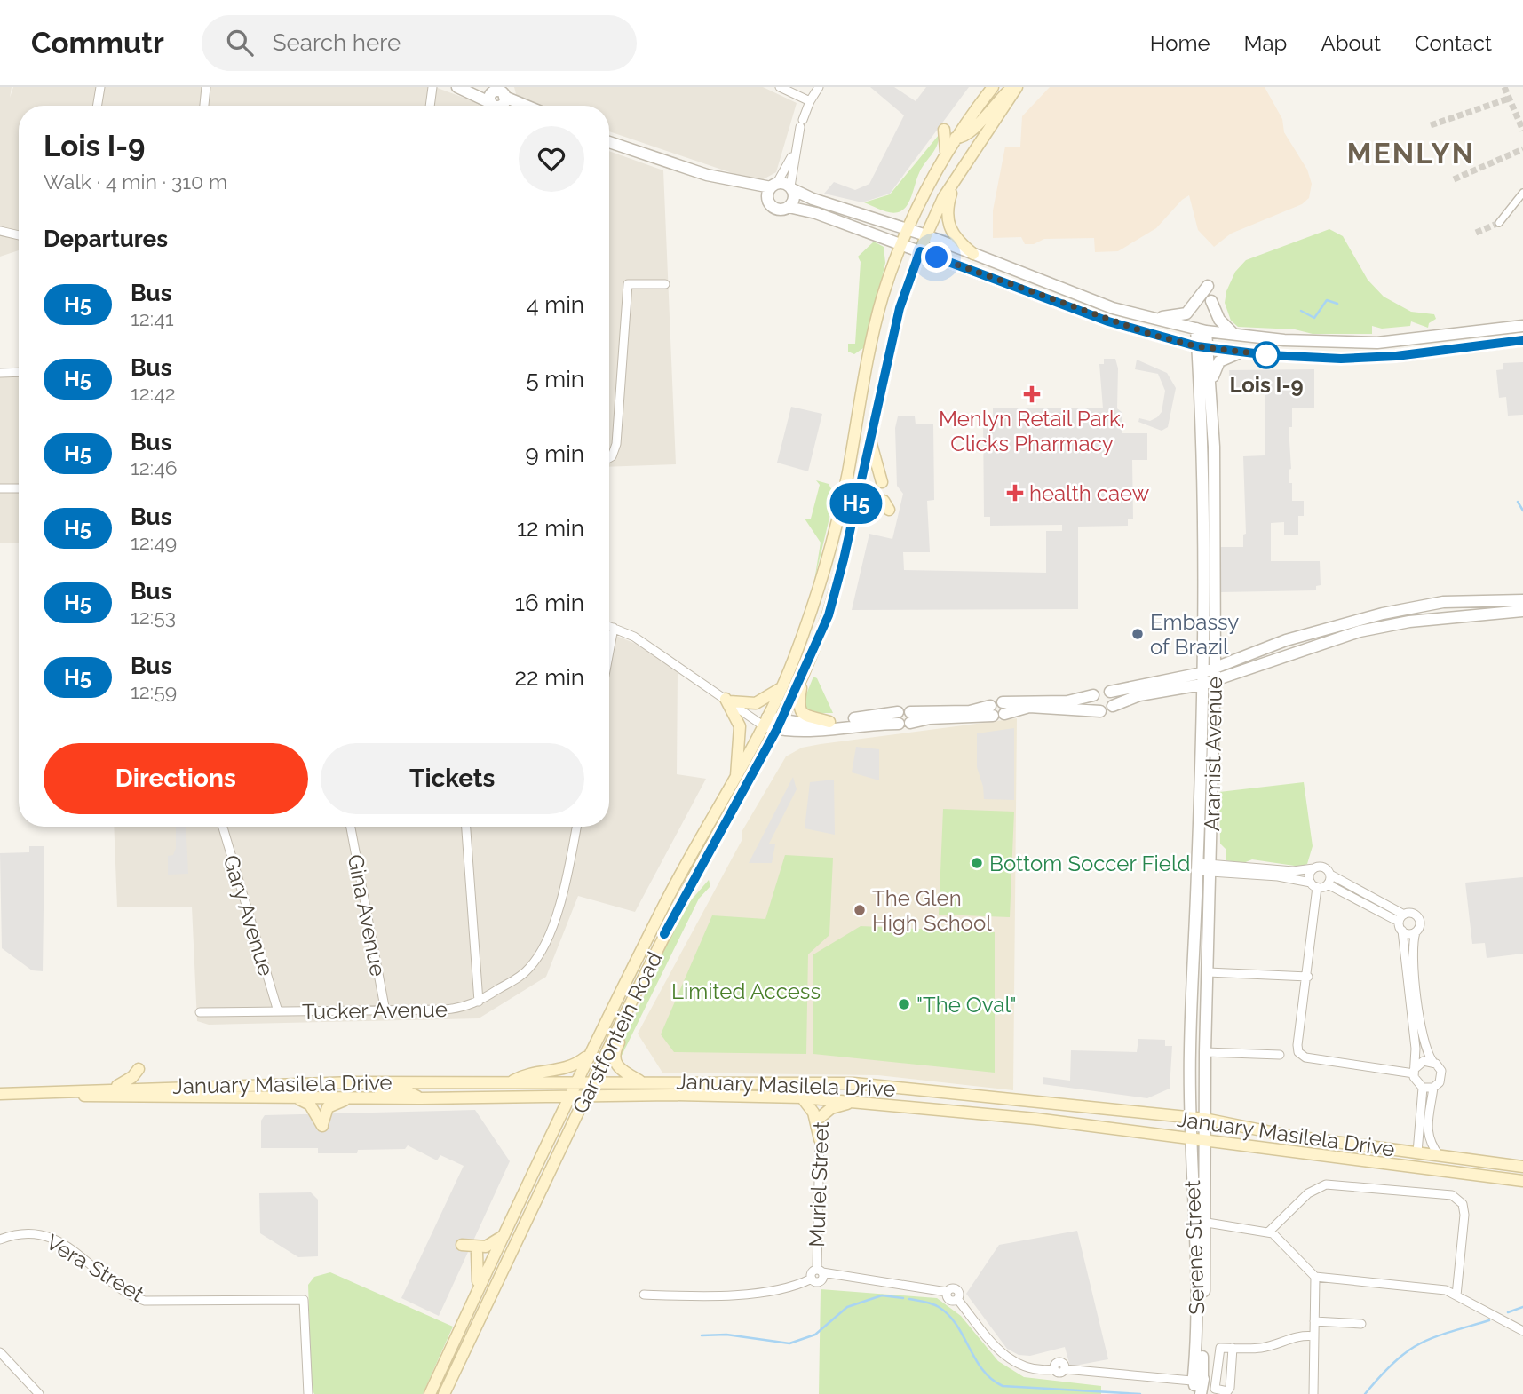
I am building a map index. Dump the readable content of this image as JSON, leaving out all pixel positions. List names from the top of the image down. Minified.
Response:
{"streets":{"main road":["Garstfontein Road","January Masilela Drive"],"street":["Aramist Avenue","Gary Avenue","Gina Avenue","Tucker Avenue","Muriel Street","Serene Street","Vera Street"]},"crossings":[["Aramist Avenue","January Masilela Drive"],["Aramist Avenue","Serene Street"],["Gary Avenue","Tucker Avenue"],["Gina Avenue","Tucker Avenue"],["Garstfontein Road","January Masilela Drive"],["January Masilela Drive","Muriel Street"],["January Masilela Drive","Serene Street"]],"districts":["MENLYN"],"parks":["Limited Access"],"places":{"other":["Lois I-9","Embassy of Brazil","Bottom Soccer Field","The Glen High School","\"The Oval\""],"health":["Menlyn Retail Park, Clicks Pharmacy","health caew"]},"lines":["bus line H5"],"page":{"header":"Commutr","search":"Search here","nav":["Home","Map","About","Contact"],"on_map":"H5","heading":[["Lois I-9","Walk · 4 min · 310 m"],"Departures"],"list":[{"mark":"H5","name":"Bus","note":"12:41","value":"4 min"},{"mark":"H5","name":"Bus","note":"12:42","value":"5 min"},{"mark":"H5","name":"Bus","note":"12:46","value":"9 min"},{"mark":"H5","name":"Bus","note":"12:49","value":"12 min"},{"mark":"H5","name":"Bus","note":"12:53","value":"16 min"},{"mark":"H5","name":"Bus","note":"12:59","value":"22 min"}],"buttons":["Directions","Tickets"]}}
